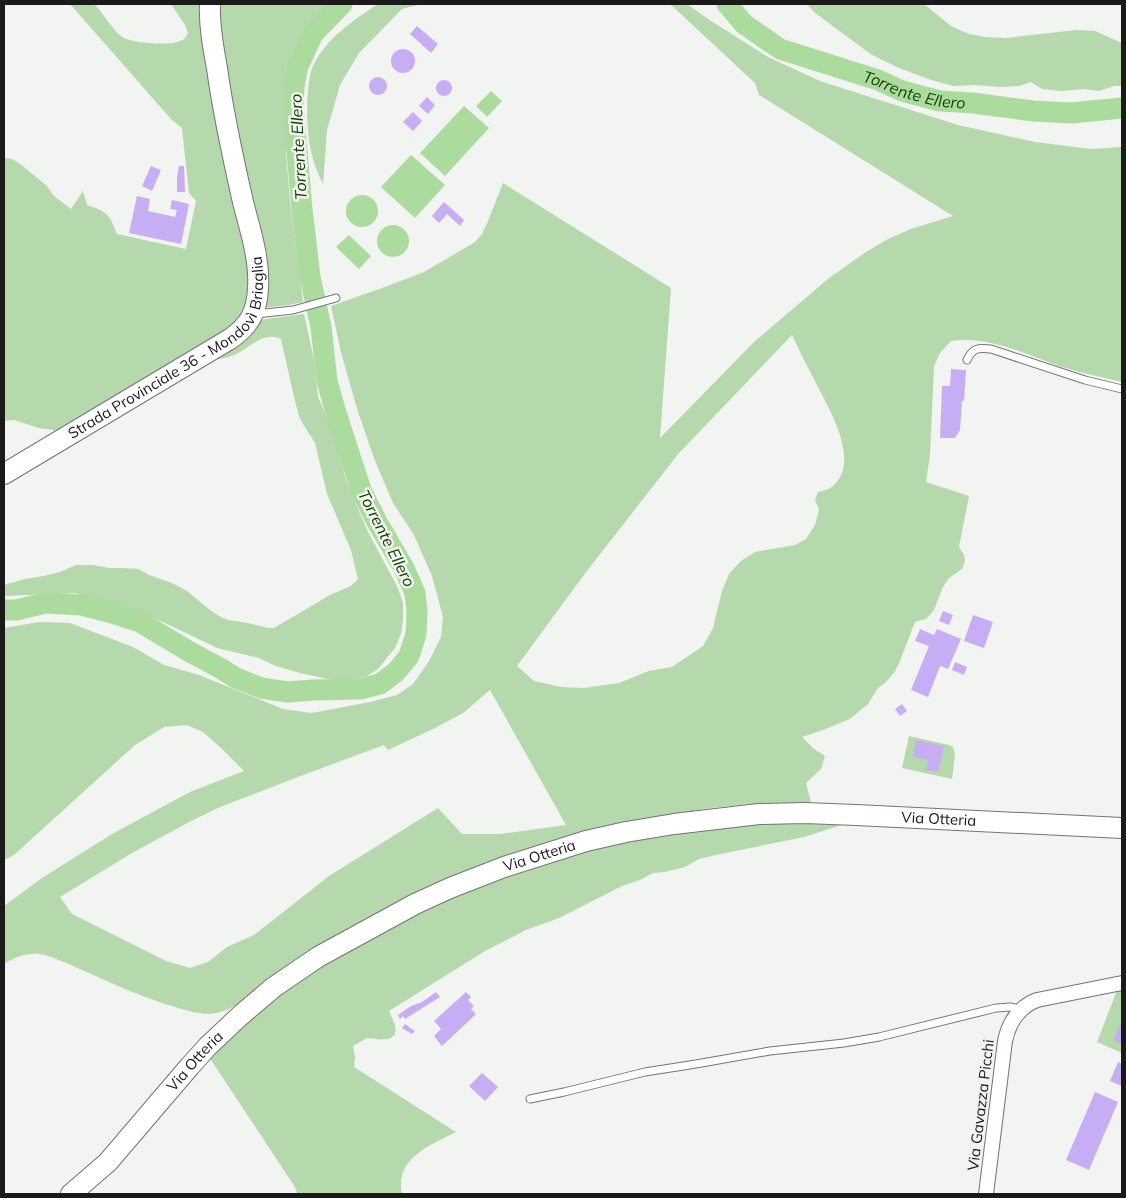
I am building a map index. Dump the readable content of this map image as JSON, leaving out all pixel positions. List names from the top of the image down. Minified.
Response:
{"streets":{"main road":["Strada Provinciale 36 - Mondovì Briaglia","Via Otteria"],"street":["Via Gavazza Picchi"]},"water":["Torrente Ellero"]}
